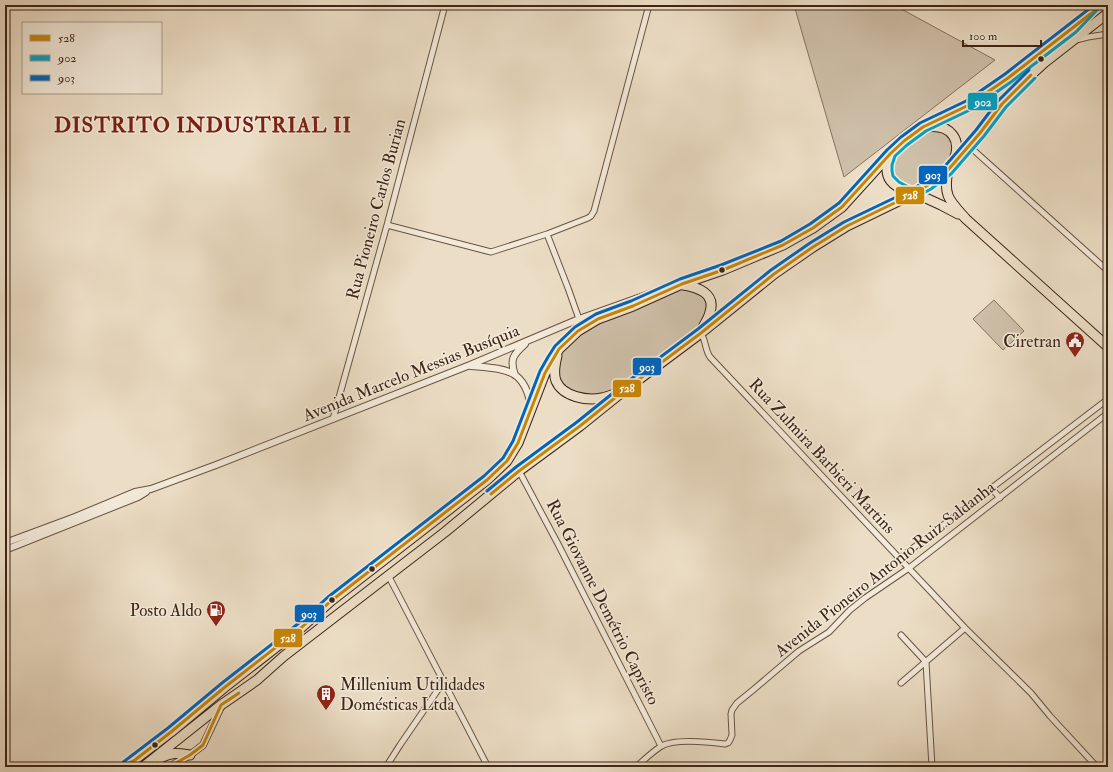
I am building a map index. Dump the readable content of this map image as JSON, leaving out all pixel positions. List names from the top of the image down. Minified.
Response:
{"streets":{"street":["Rua Pioneiro Carlos Burian","Avenida Marcelo Messias Busíquia","Rua Zulmira Barbieri Martins","Avenida Pioneiro Antonio Ruiz Saldanha","Rua Giovanne Demétrio Capristo"]},"crossings":[["Rua Pioneiro Carlos Burian","Avenida Marcelo Messias Busíquia"],["Rua Zulmira Barbieri Martins","Avenida Pioneiro Antonio Ruiz Saldanha"],["Avenida Pioneiro Antonio Ruiz Saldanha","Rua Giovanne Demétrio Capristo"]],"districts":["DISTRITO INDUSTRIAL II"],"places":{"public building":["Ciretran"],"fuel station":["Posto Aldo"],"building":["Millenium Utilidades Domésticas Ltda"]},"lines":["transit line 528","transit line 903","transit line 902"],"legend":["528","902","903"],"scale_bar":"100 m"}
